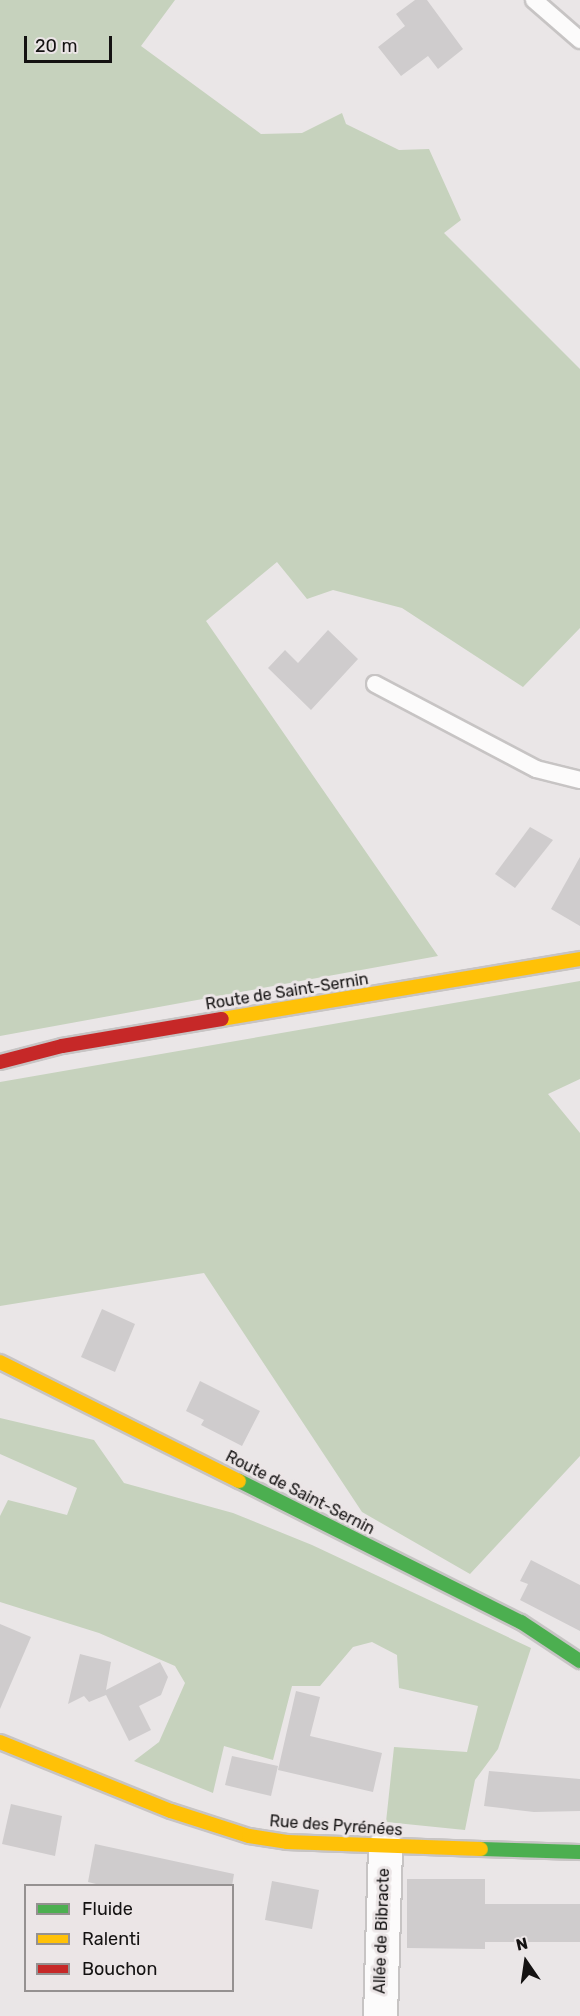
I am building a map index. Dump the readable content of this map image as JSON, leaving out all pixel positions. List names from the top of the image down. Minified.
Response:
{"streets":{"street":["Route de Saint-Sernin","Rue des Pyrénées","Allée de Bibracte"]},"crossings":[["Rue des Pyrénées","Allée de Bibracte"]],"legend":["Fluide","Ralenti","Bouchon"],"scale_bar":"20 m","north":"top"}
